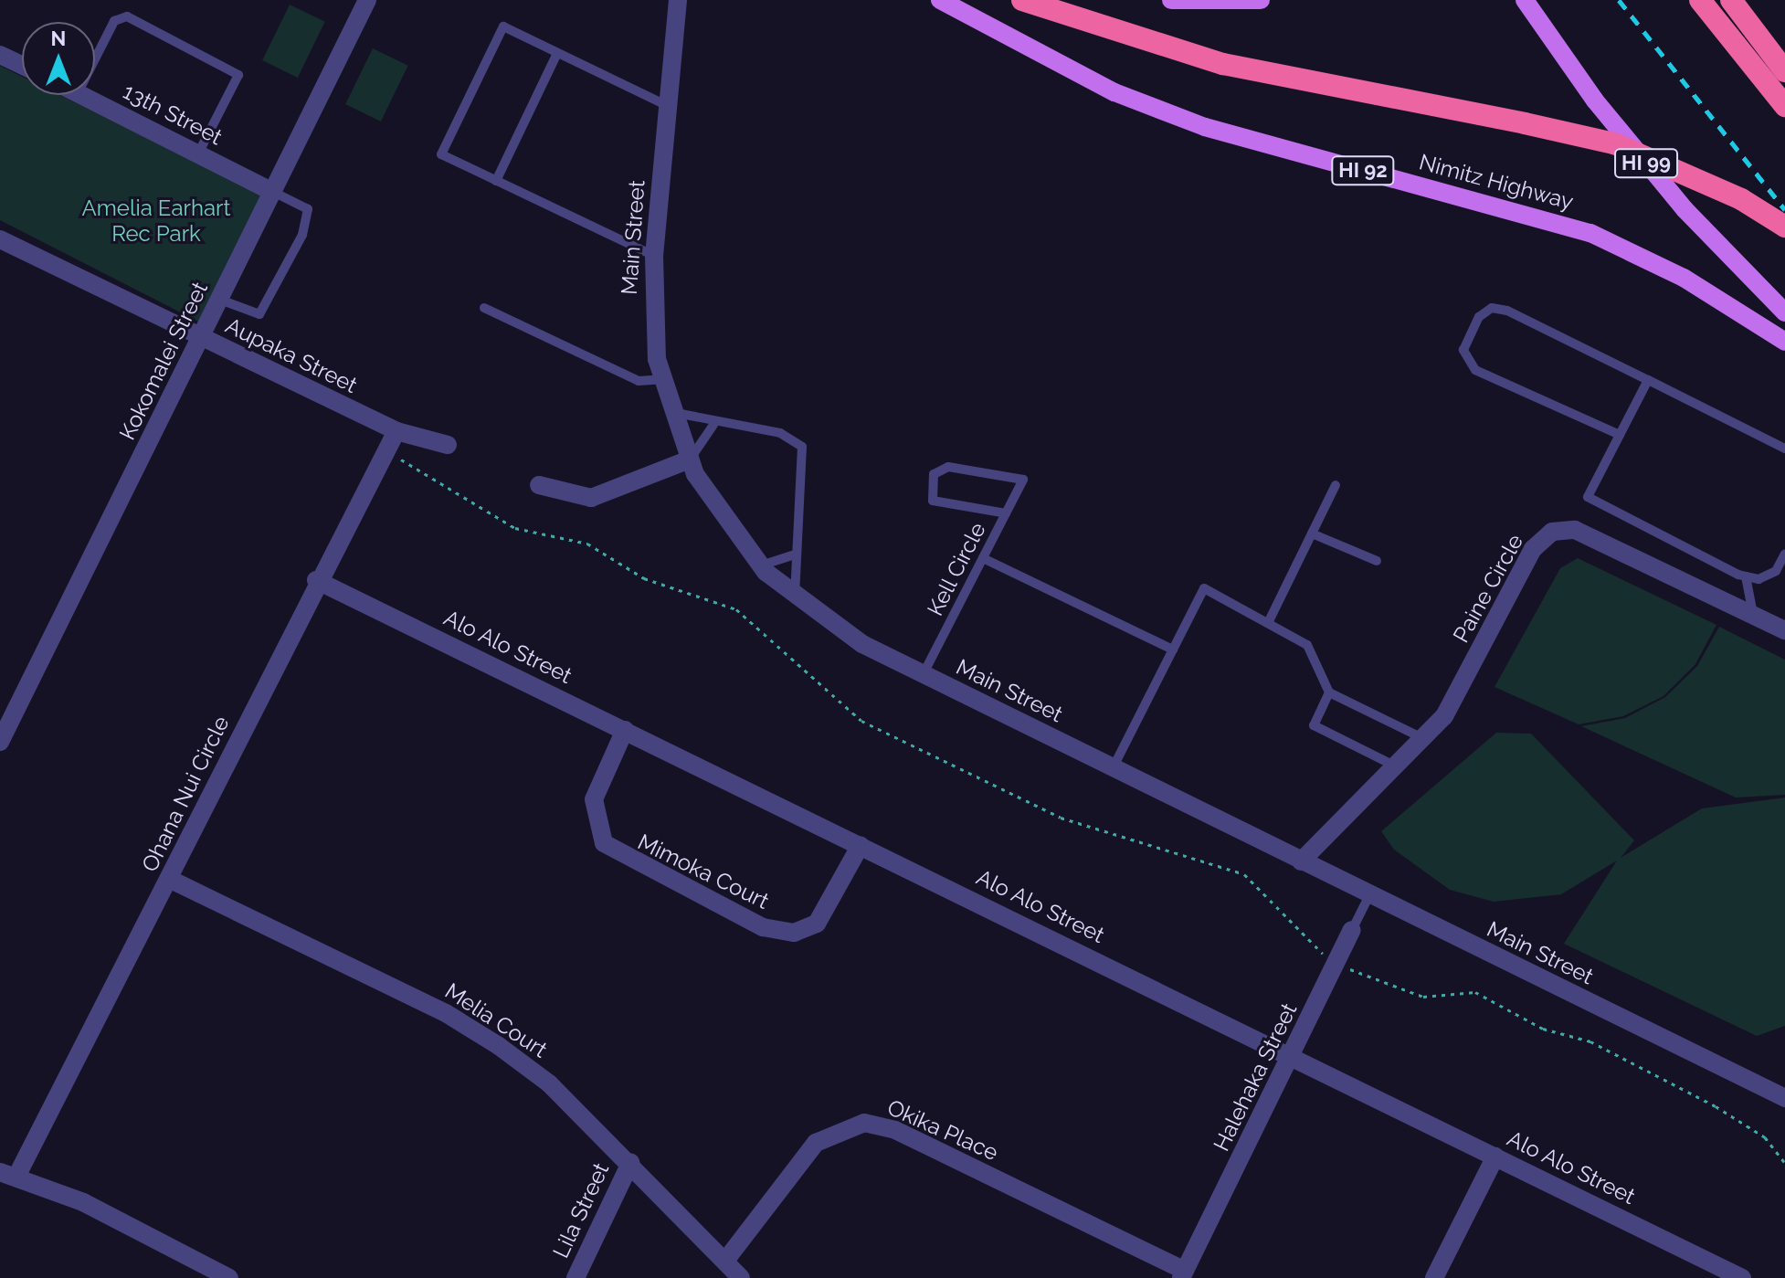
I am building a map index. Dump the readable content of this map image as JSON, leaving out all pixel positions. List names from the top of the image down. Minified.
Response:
{"streets":{"main road":["HI 99","HI 92","Nimitz Highway"],"street":["13th Street","Main Street","Aupaka Street","Kokomalei Street","Paine Circle","Alo Alo Street","Ohana Nui Circle","Mimoka Court","Melia Court","Halehaka Street","Okika Place","Lila Street"],"lane":["Kell Circle"]},"crossings":[["13th Street","Kokomalei Street"],["Main Street","Kell Circle"],["Main Street","Paine Circle"],["Main Street","Halehaka Street"],["Aupaka Street","Kokomalei Street"],["Aupaka Street","Ohana Nui Circle"],["Alo Alo Street","Ohana Nui Circle"],["Alo Alo Street","Mimoka Court"],["Alo Alo Street","Halehaka Street"],["Ohana Nui Circle","Melia Court"],["Melia Court","Okika Place"],["Melia Court","Lila Street"],["Halehaka Street","Okika Place"]],"parks":["Amelia Earhart Rec Park"],"north":"top"}
